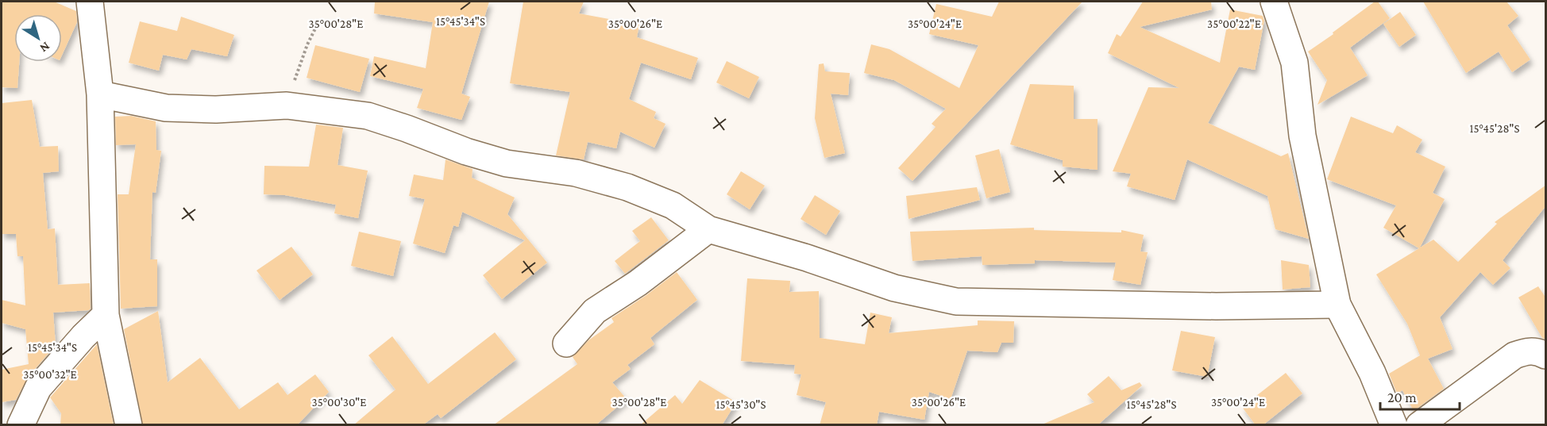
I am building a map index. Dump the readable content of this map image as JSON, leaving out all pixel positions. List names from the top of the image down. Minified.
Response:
{"scale_bar":"20 m","north":"bottom right","coordinates":["15°45'34\"S","35°00'28\"E","35°00'26\"E","35°00'24\"E","35°00'22\"E","15°45'28\"S","35°00'32\"E","35°00'30\"E","15°45'30\"S"]}
